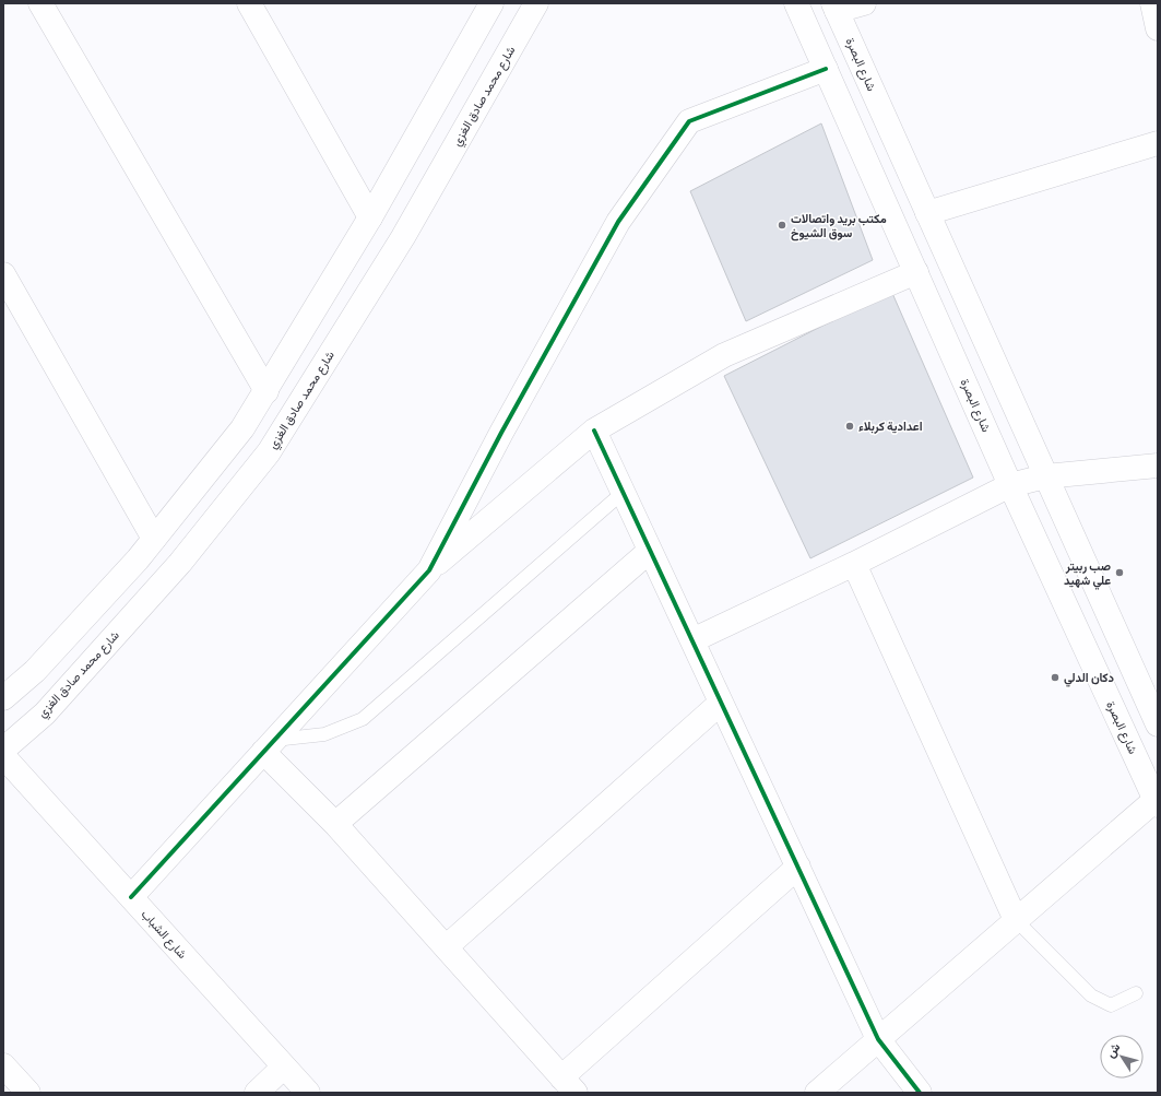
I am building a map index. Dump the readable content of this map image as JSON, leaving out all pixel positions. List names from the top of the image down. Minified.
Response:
{"streets":{"street":["شارع البصرة","شارع محمد صادق الغزي","شارع الشباب"]},"places":["مكتب بريد واتصالات سوق الشيوخ","اعدادية كربلاء","صب ربيتر علي شهيد","دكان الدلي"],"north":"top left"}
